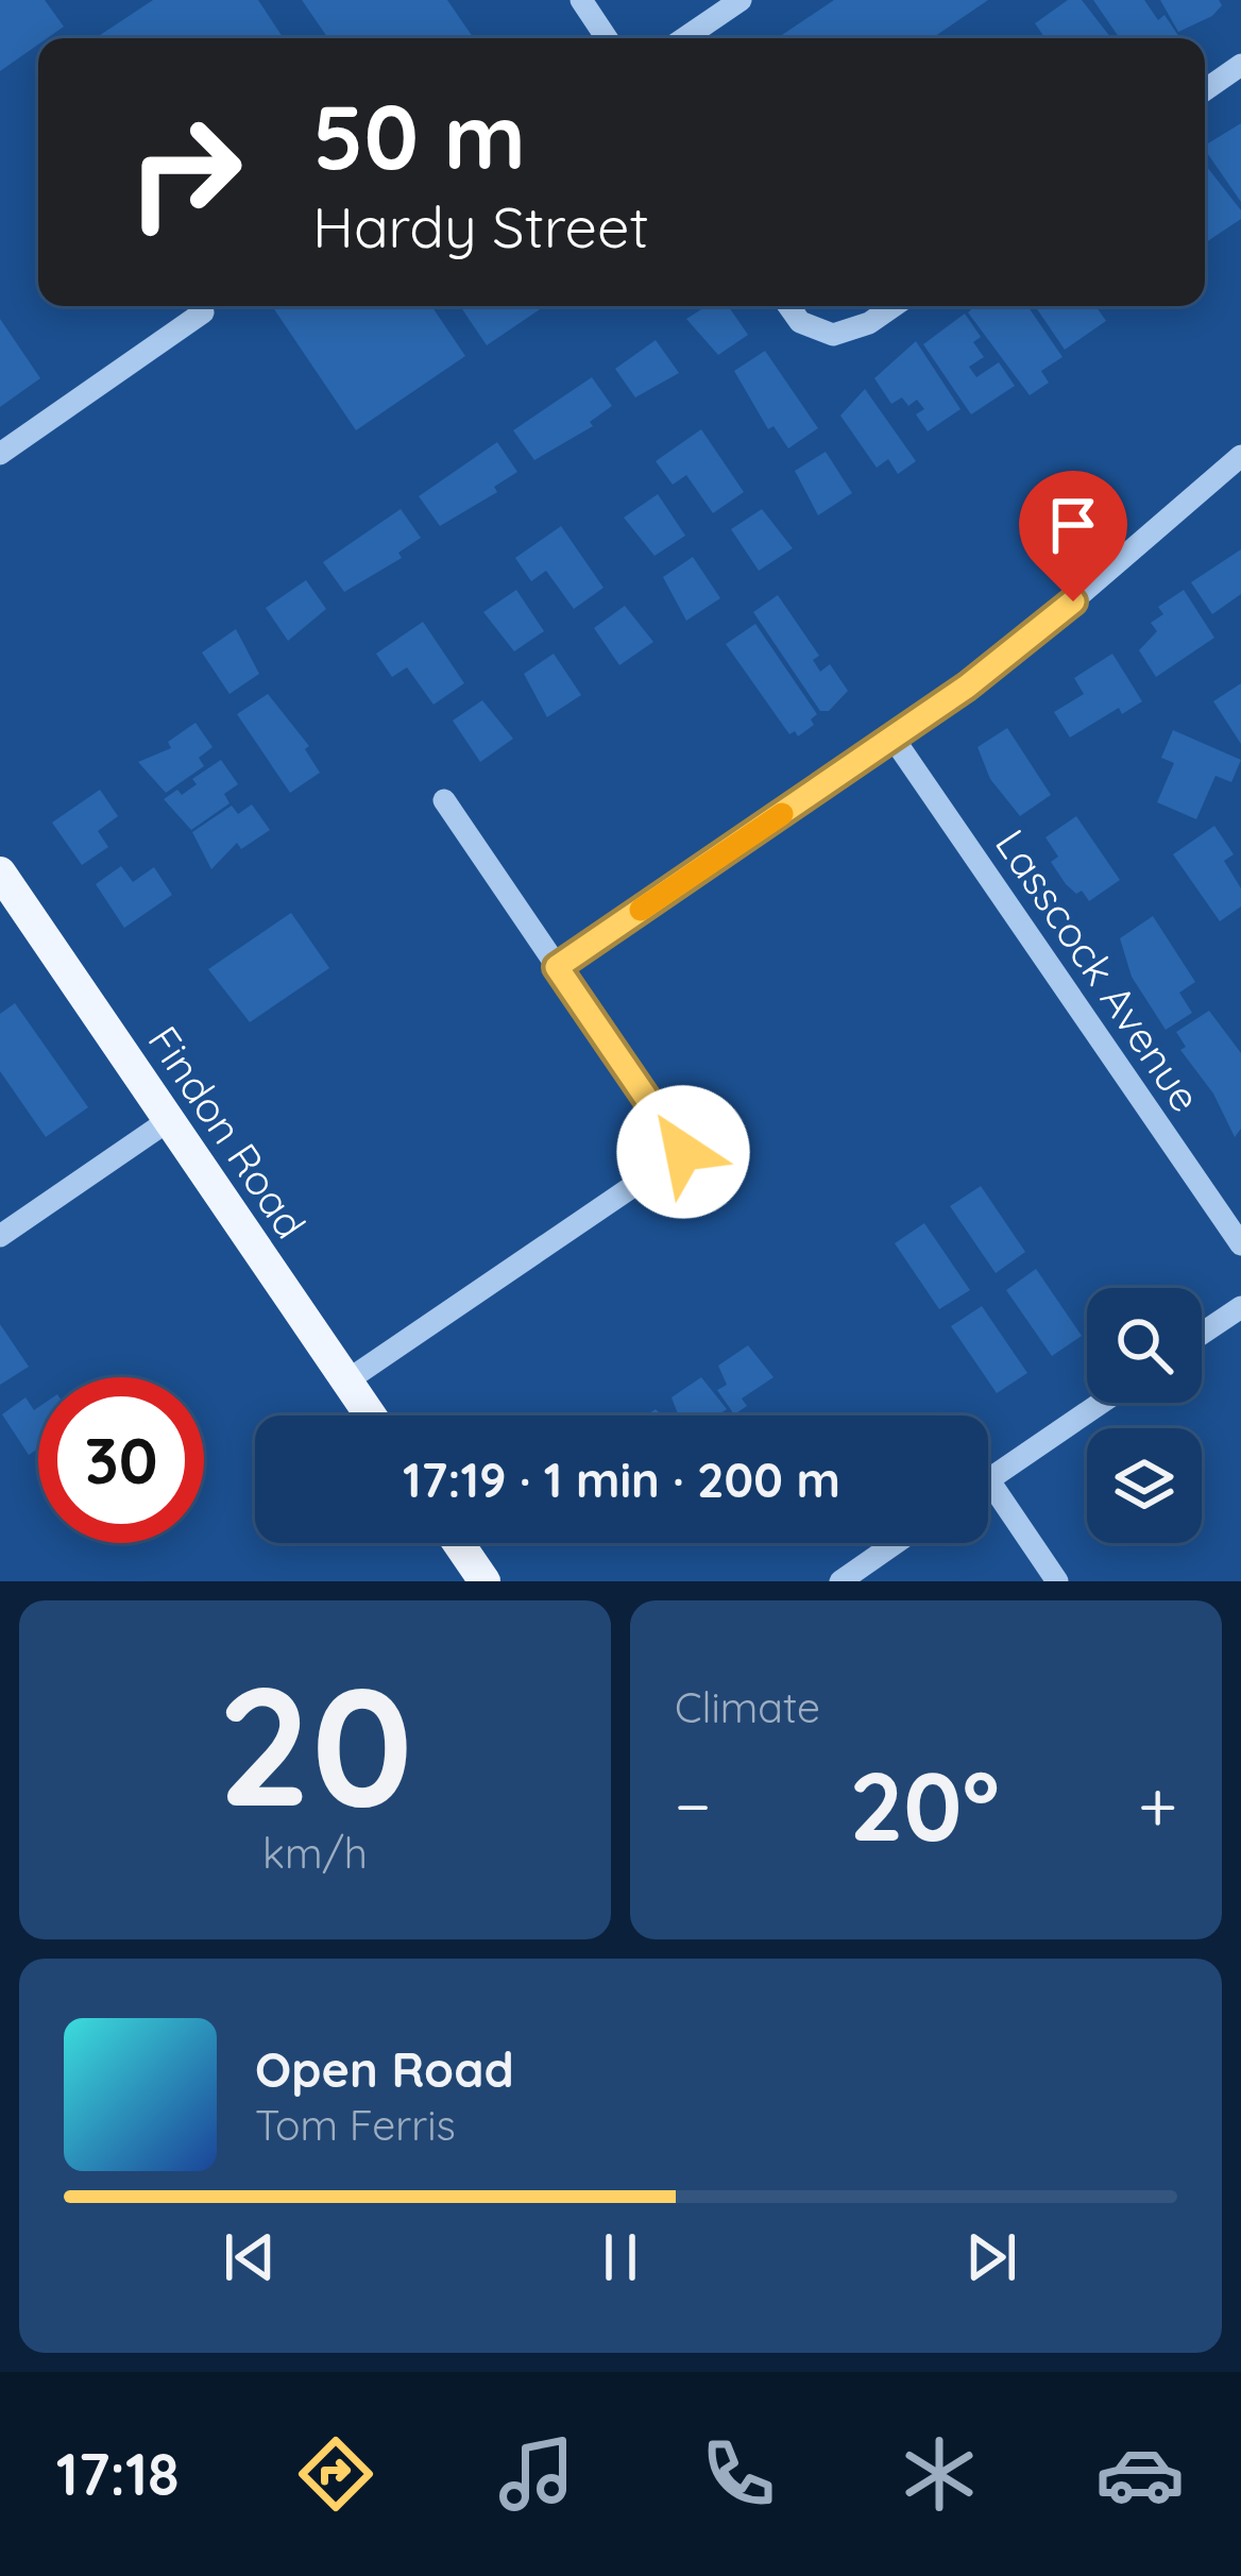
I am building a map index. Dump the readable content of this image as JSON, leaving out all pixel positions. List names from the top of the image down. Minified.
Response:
{"streets":{"main road":["Findon Road"],"street":["Lasscock Avenue"]},"page":{"turn":["50 m","Hardy Street"],"limit":"30","trip":"17:19 · 1 min · 200 m","tile":[["20","km/h"],"Climate"],"heat":["−","20°","+"],"song":["Open Road","Tom Ferris"],"tabs":"17:18"}}
